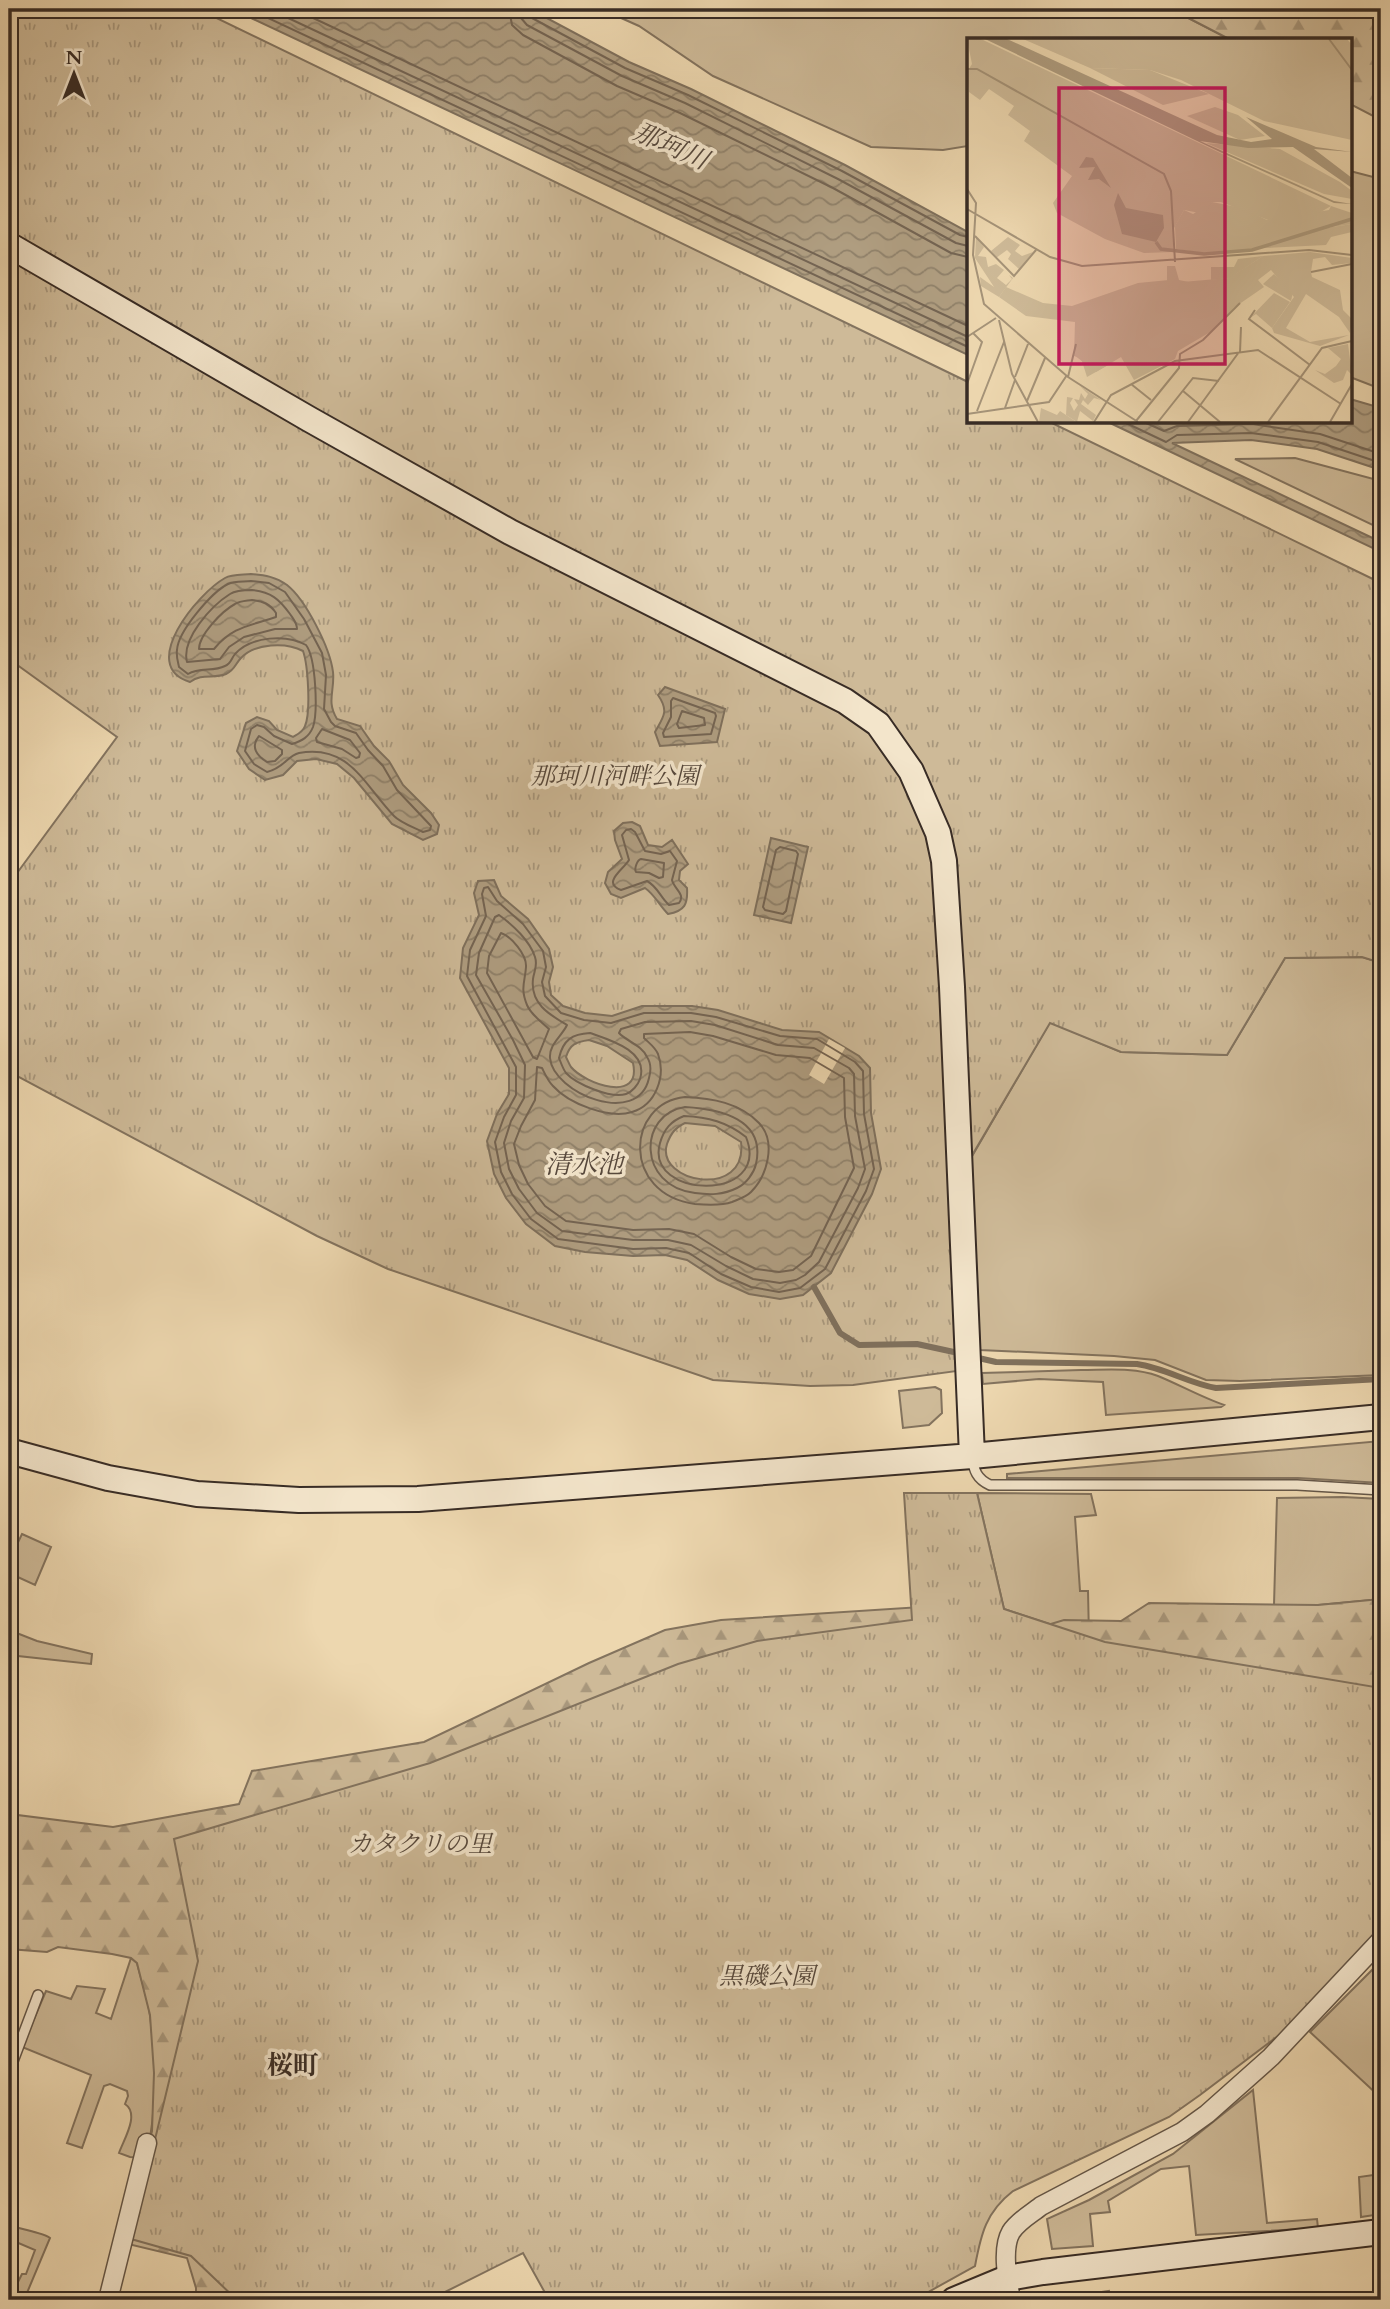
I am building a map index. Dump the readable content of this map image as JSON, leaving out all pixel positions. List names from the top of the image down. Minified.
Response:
{"districts":["桜町"],"water":["那珂川","清水池"],"parks":["那珂川河畔公園","カタクリの里","黒磯公園"],"north":"top"}
